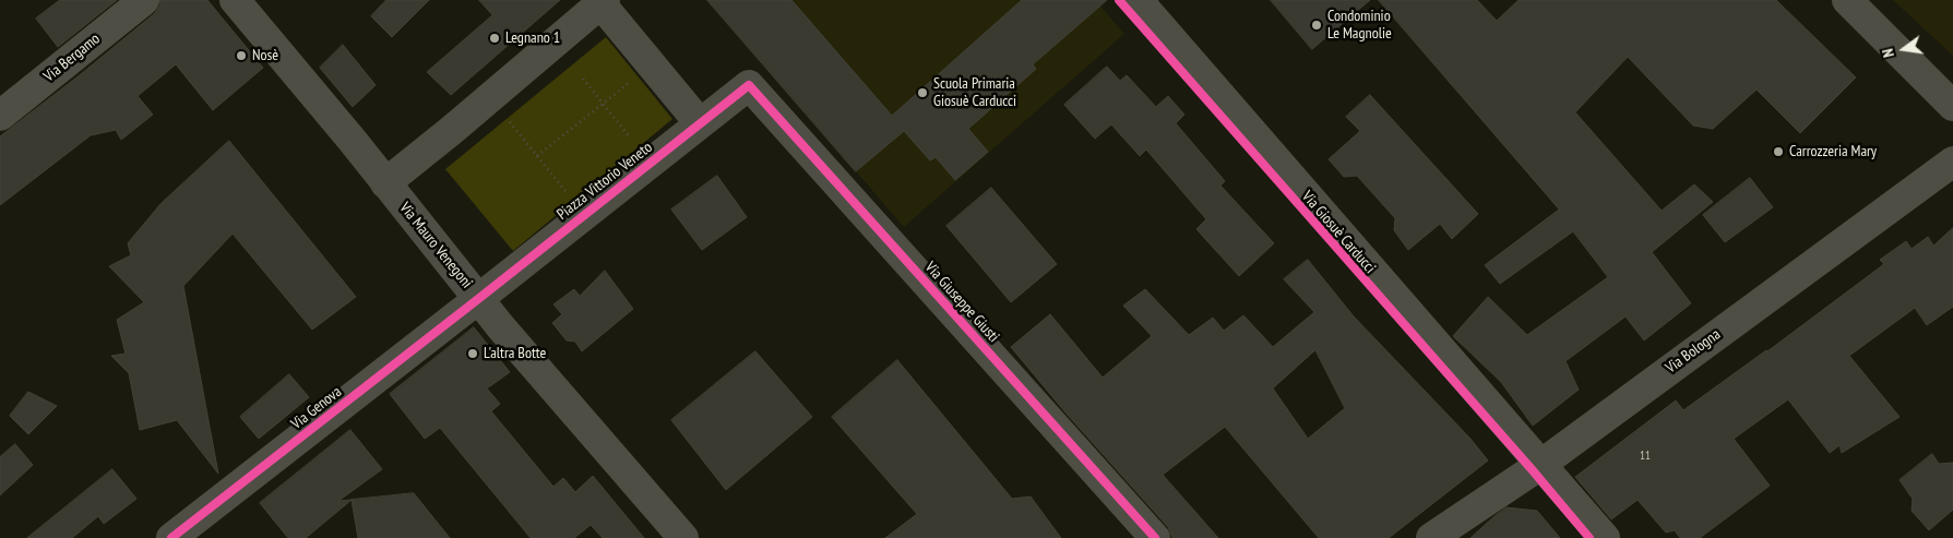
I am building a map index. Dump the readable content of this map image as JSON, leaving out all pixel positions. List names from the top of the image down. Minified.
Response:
{"streets":{"street":["Via Bergamo","Piazza Vittorio Veneto","Via Giosuè Carducci","Via Mauro Venegoni","Via Giuseppe Giusti","Via Bologna","Via Genova"]},"crossings":[["Piazza Vittorio Veneto","Via Mauro Venegoni"],["Piazza Vittorio Veneto","Via Giuseppe Giusti"],["Piazza Vittorio Veneto","Via Genova"],["Via Giosuè Carducci","Via Bologna"],["Via Mauro Venegoni","Via Genova"]],"places":["Condominio Le Magnolie","Legnano 1","Nosè","Scuola Primaria Giosuè Carducci","Carrozzeria Mary","L'altra Botte"],"house_numbers":["11"],"north":"left"}
